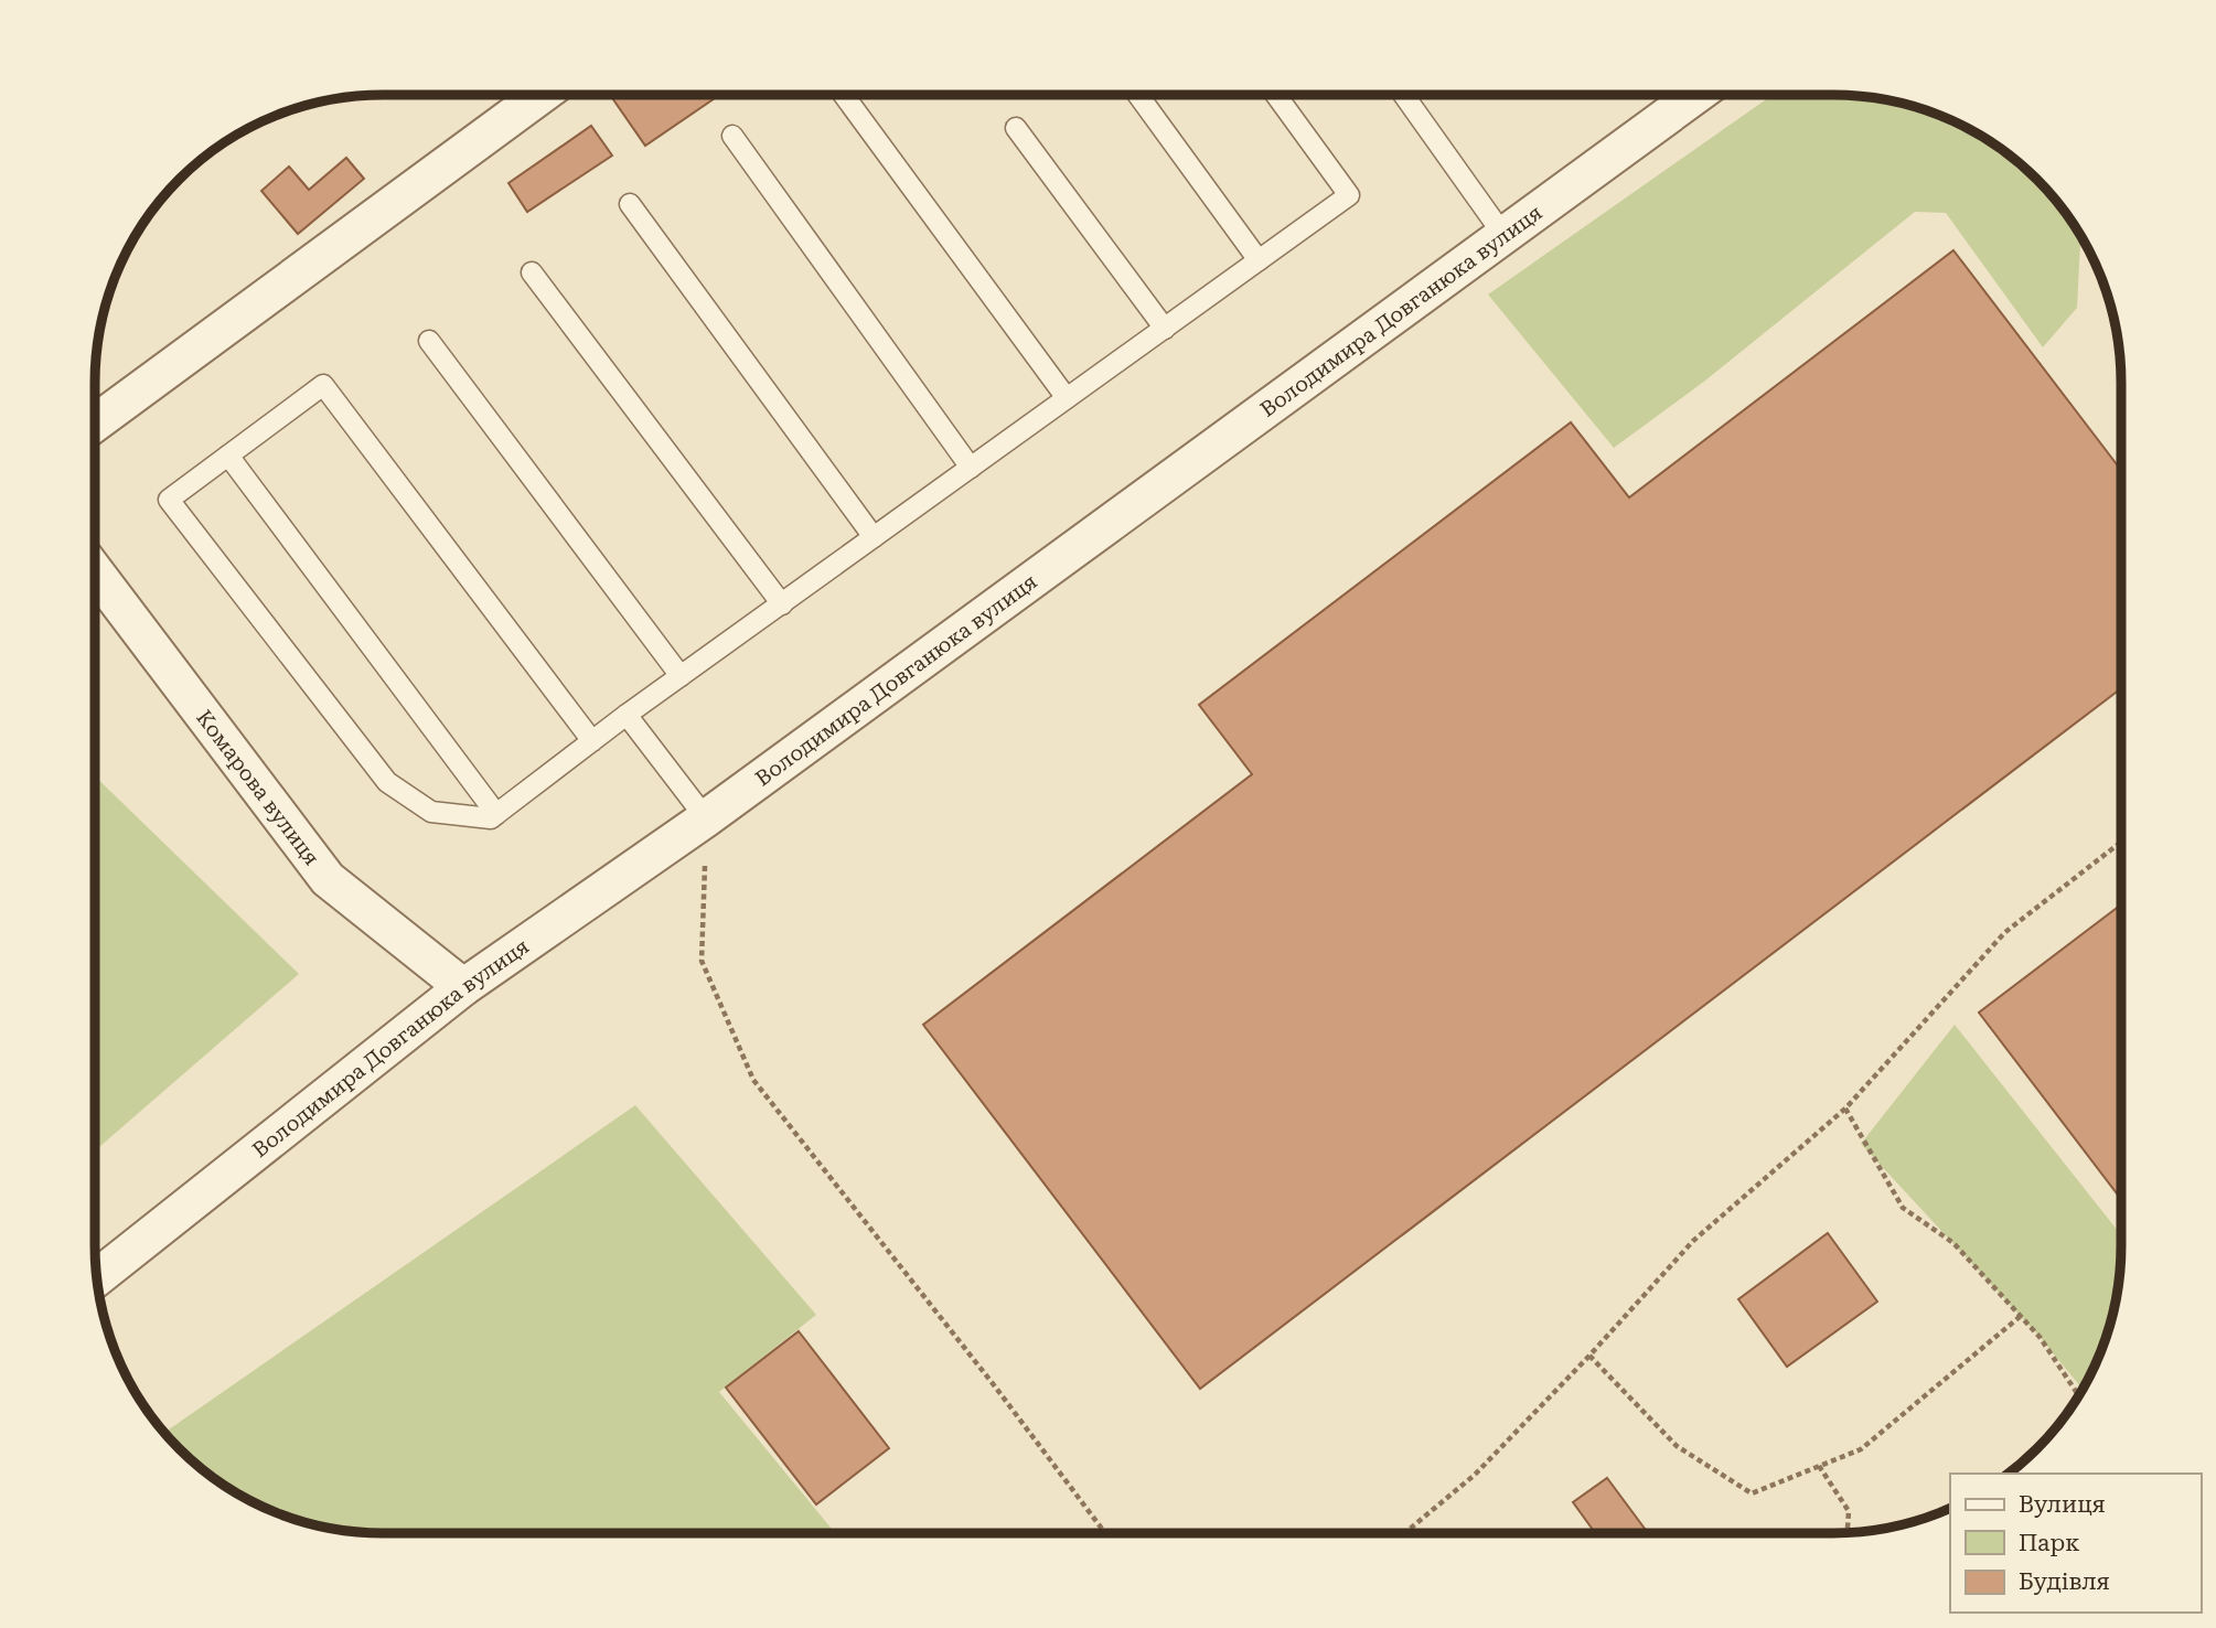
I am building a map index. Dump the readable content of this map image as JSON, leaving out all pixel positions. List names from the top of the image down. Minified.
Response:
{"streets":{"street":["Володимира Довганюка вулиця","Комарова вулиця"]},"crossings":[["Володимира Довганюка вулиця","Комарова вулиця"]],"legend":["Вулиця","Парк","Будівля"]}
